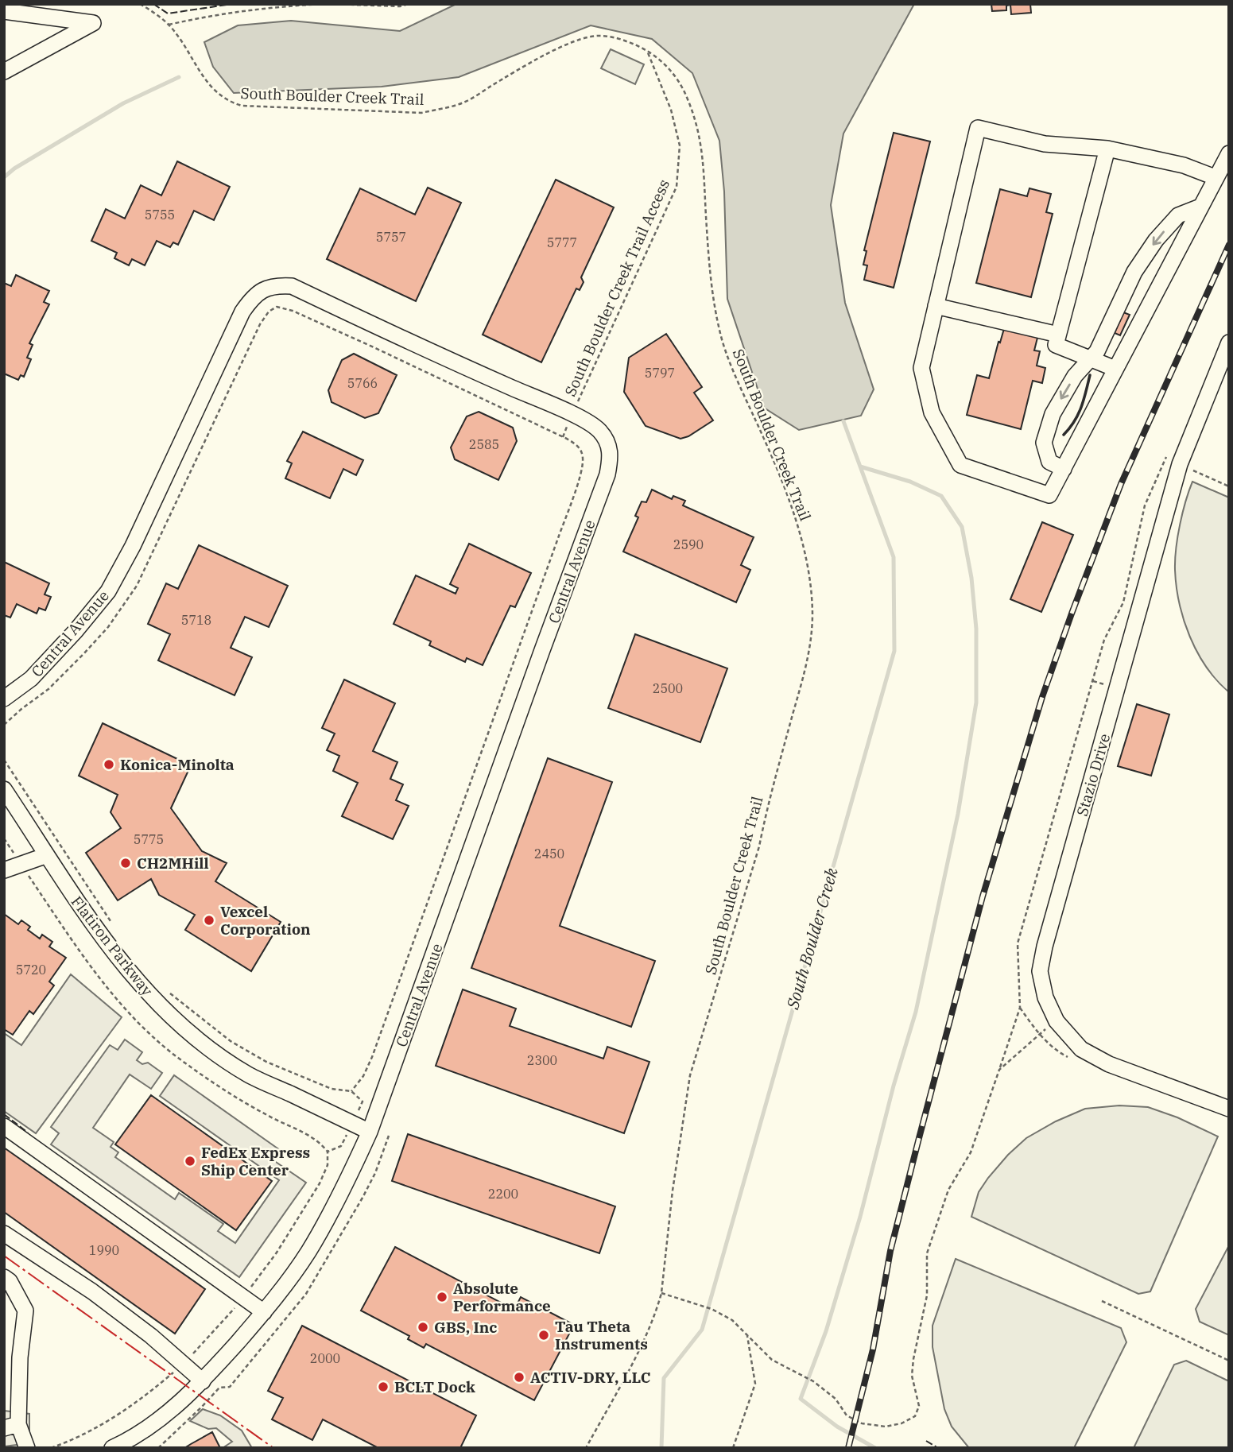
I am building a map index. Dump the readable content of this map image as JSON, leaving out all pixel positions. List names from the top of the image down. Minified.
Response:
{"streets":{"street":["Central Avenue","Stazio Drive","Flatiron Parkway"],"path":["South Boulder Creek Trail","South Boulder Creek Trail Access"]},"crossings":[["South Boulder Creek Trail","South Boulder Creek Trail Access"],["South Boulder Creek Trail Access","Central Avenue"],["Central Avenue","Flatiron Parkway"]],"water":["South Boulder Creek"],"places":["Konica-Minolta","CH2MHill","Vexcel Corporation","FedEx Express Ship Center","Absolute Performance","GBS, Inc","Tau Theta Instruments","ACTIV-DRY, LLC","BCLT Dock"],"house_numbers":["5755","5757","5777","5797","5766","2585","2590","5718","2500","5775","2450","5720","2300","2200","1990","2000"]}
